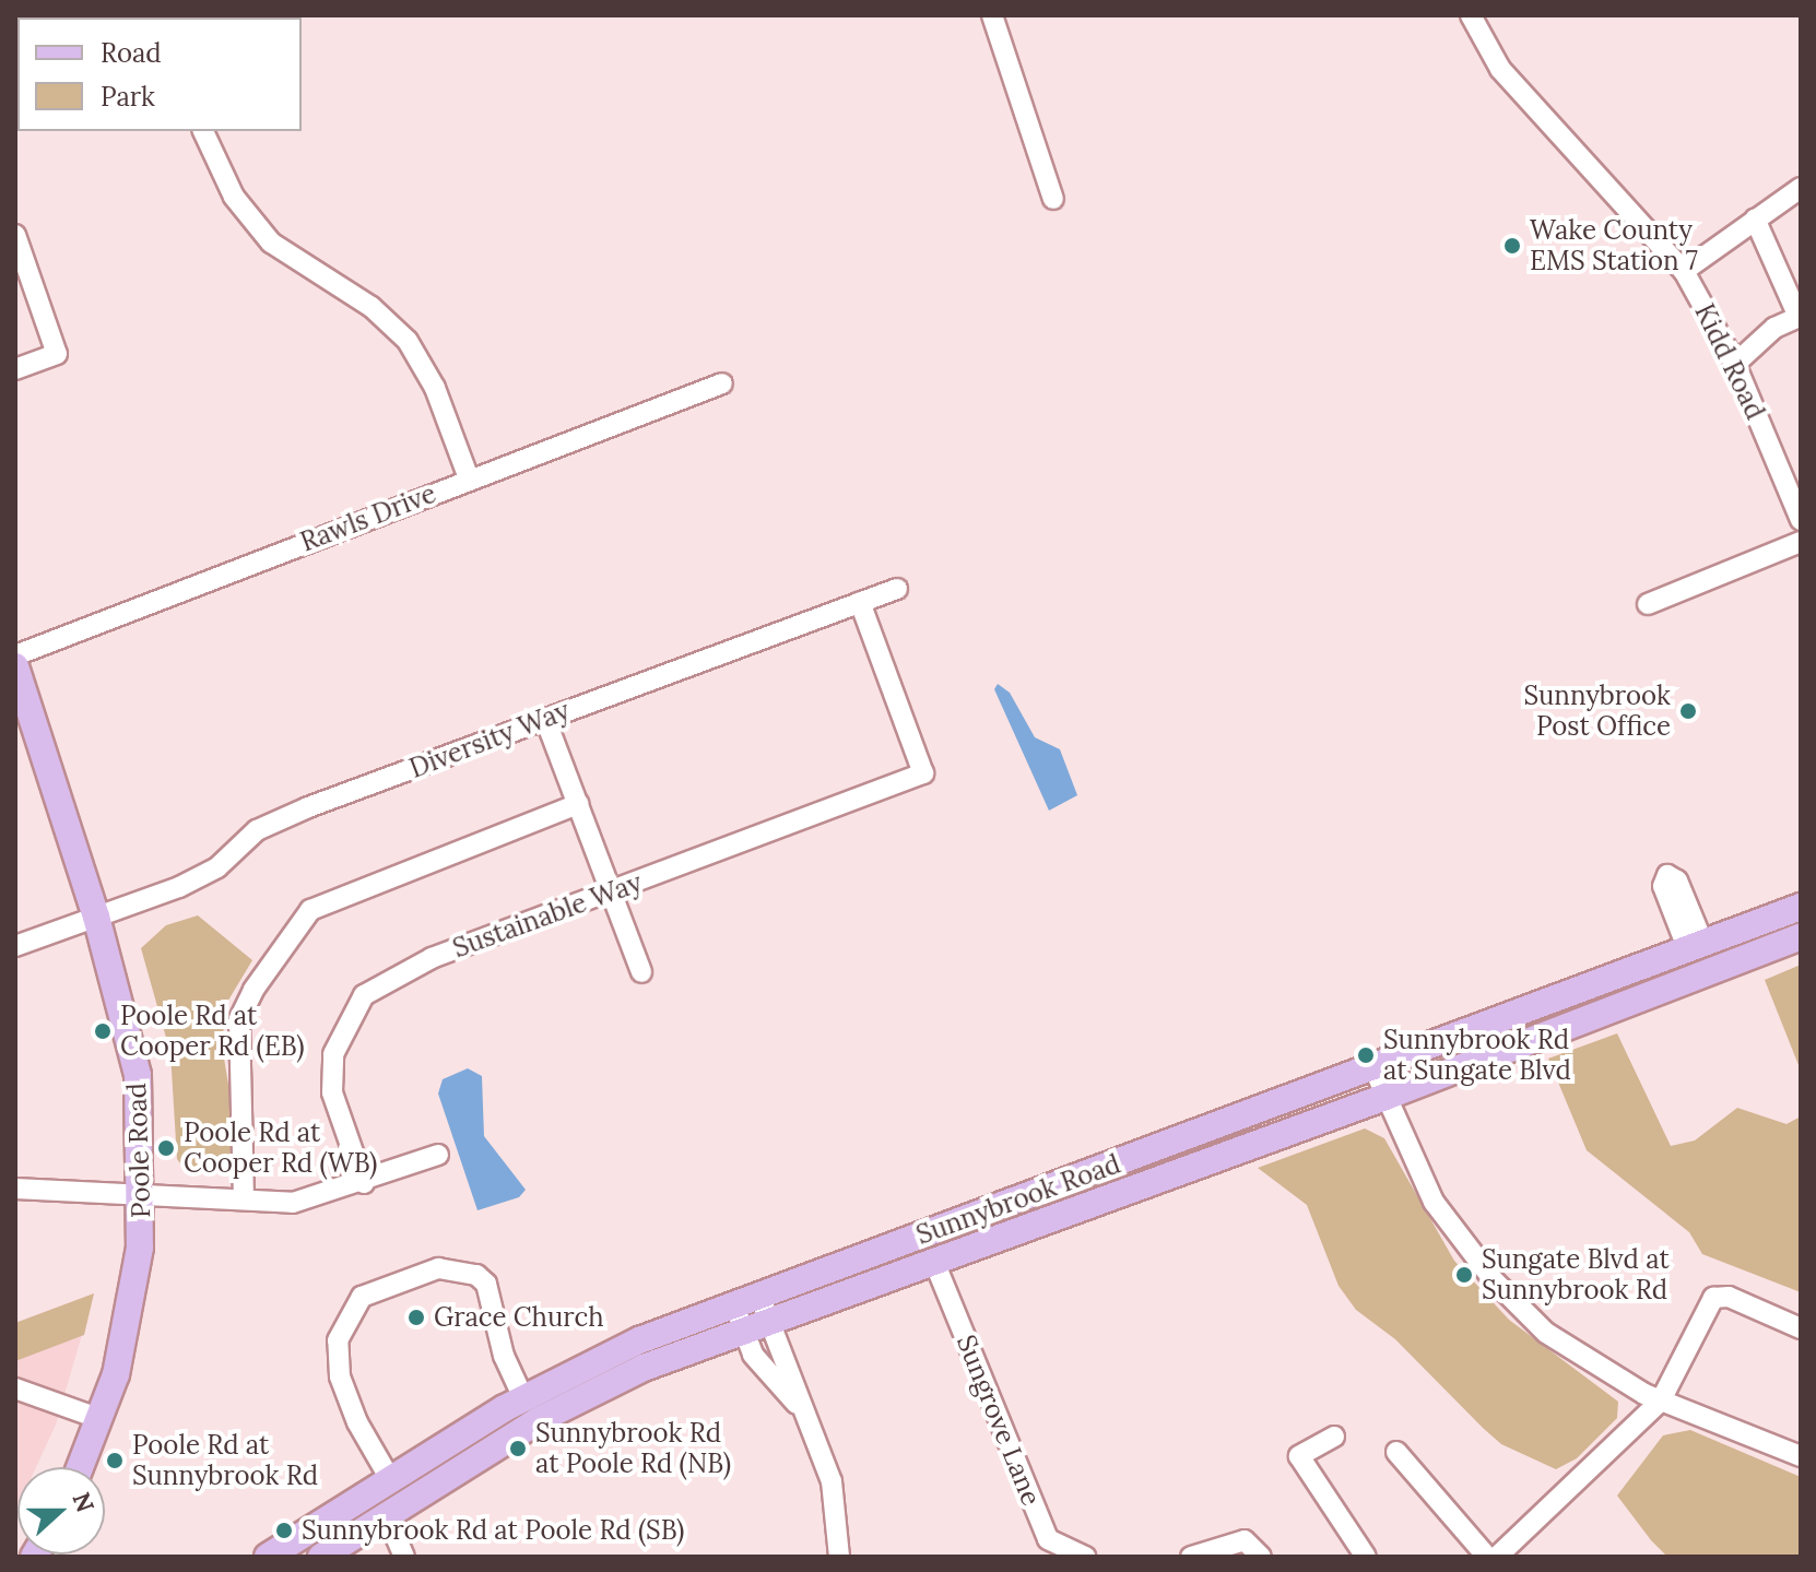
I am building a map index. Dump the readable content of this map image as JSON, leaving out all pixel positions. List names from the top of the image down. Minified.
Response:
{"streets":{"main road":["Poole Road","Sunnybrook Road"],"street":["Kidd Road","Rawls Drive","Diversity Way","Sustainable Way","Sungrove Lane"]},"crossings":[["Diversity Way","Sustainable Way"],["Diversity Way","Poole Road"],["Sunnybrook Road","Sungrove Lane"]],"places":["Wake County EMS Station 7","Sunnybrook Post Office","Poole Rd at Cooper Rd (EB)","Sunnybrook Rd at Sungate Blvd","Poole Rd at Cooper Rd (WB)","Sungate Blvd at Sunnybrook Rd","Grace Church","Sunnybrook Rd at Poole Rd (NB)","Poole Rd at Sunnybrook Rd","Sunnybrook Rd at Poole Rd (SB)"],"legend":["Road","Park"],"north":"right"}
